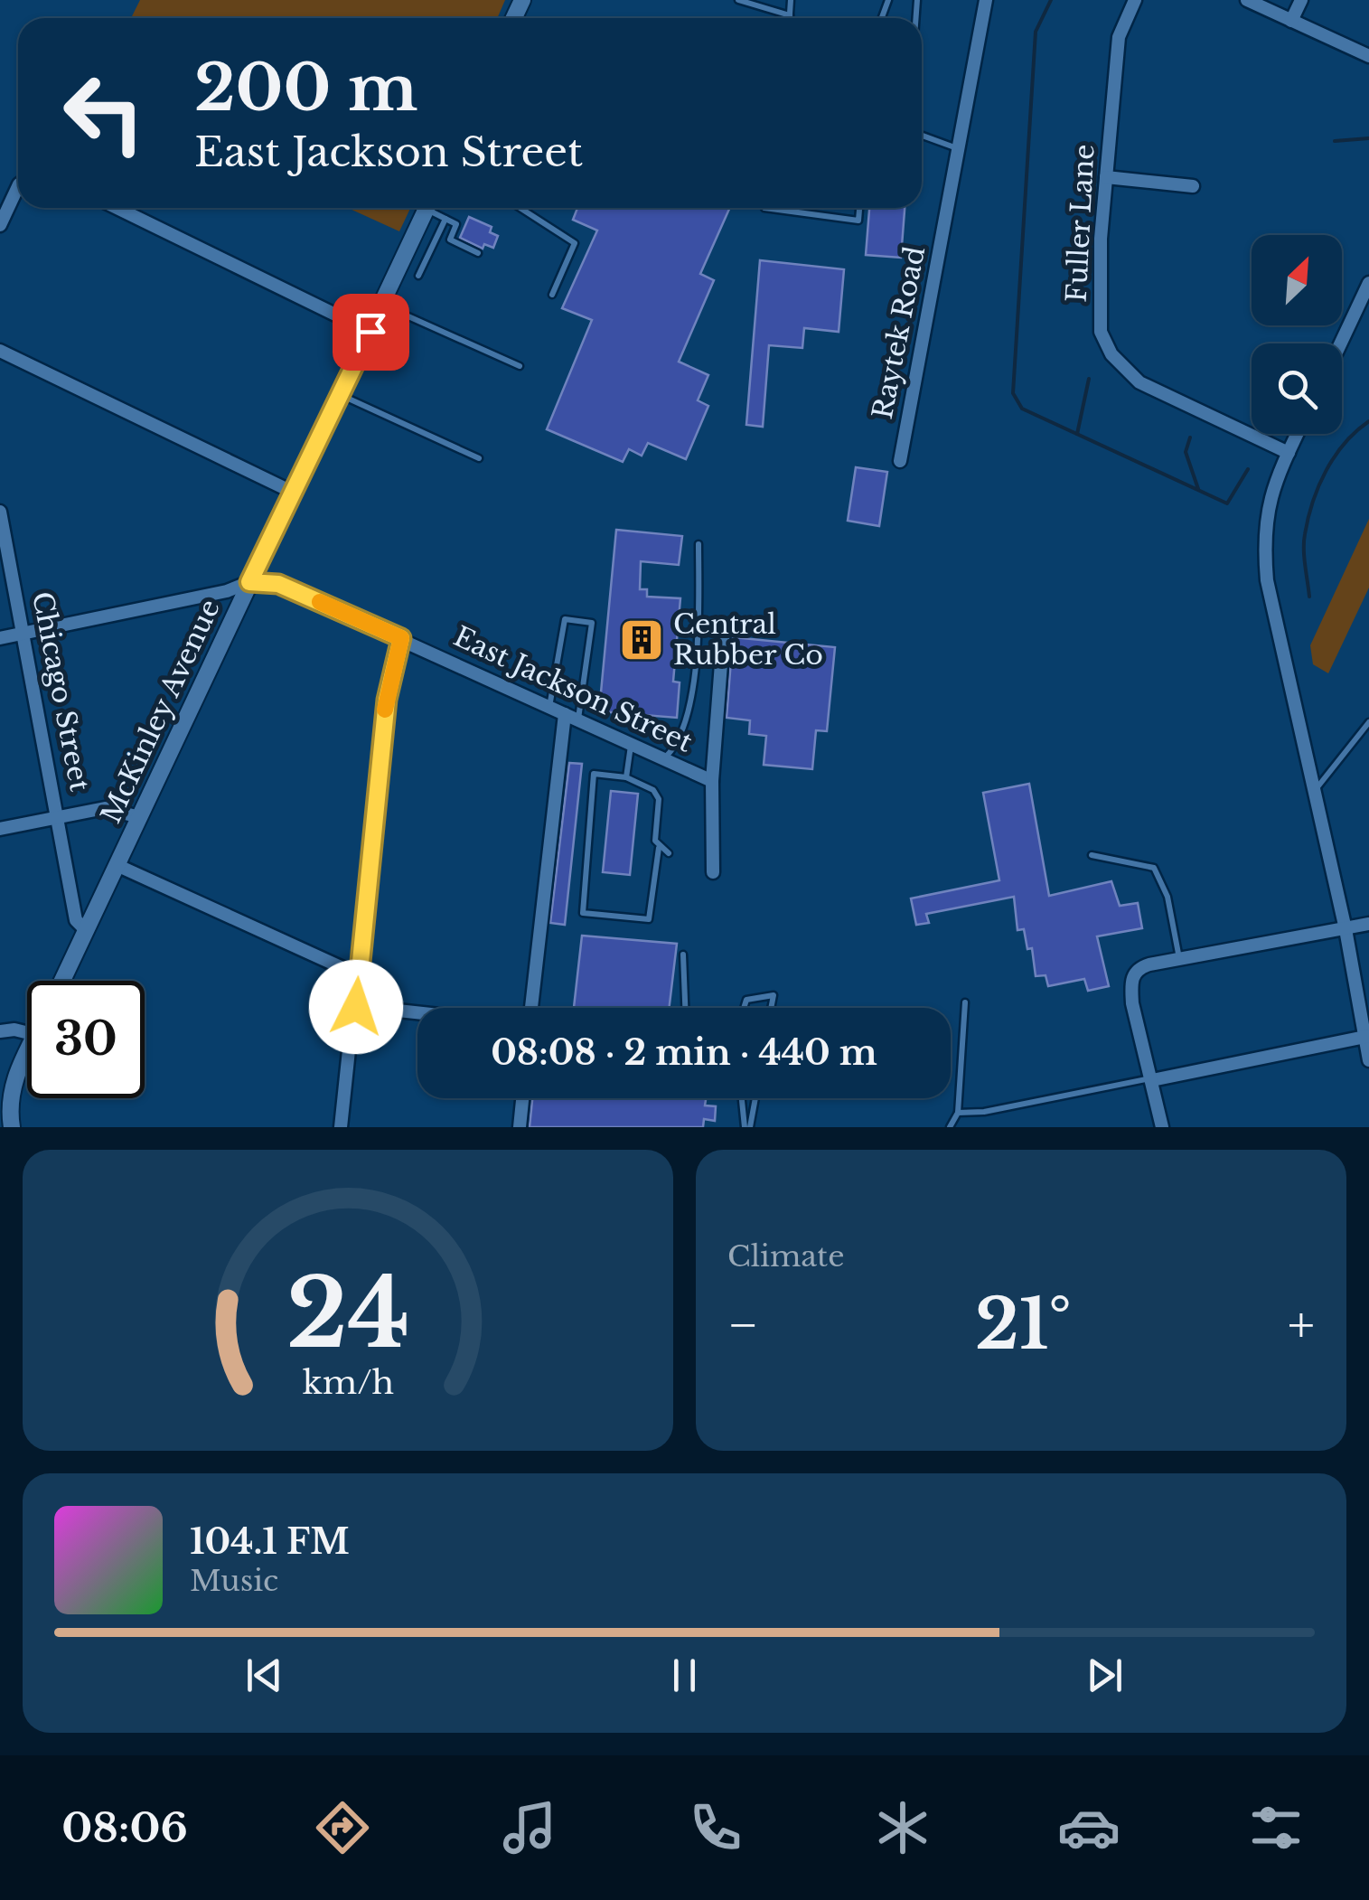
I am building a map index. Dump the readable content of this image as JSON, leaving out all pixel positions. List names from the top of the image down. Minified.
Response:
{"streets":{"street":["Fuller Lane","Raytek Road","East Jackson Street","Chicago Street","McKinley Avenue"]},"crossings":[["East Jackson Street","Chicago Street"],["East Jackson Street","McKinley Avenue"],["Chicago Street","McKinley Avenue"]],"places":{"building":["Central Rubber Co"]},"north":"top right","page":{"turn":["200 m","East Jackson Street"],"limit":"30","trip":"08:08 · 2 min · 440 m","tile":"Climate","heat":["−","21°","+"],"song":["104.1 FM","Music"],"tabs":"08:06","gauge":["24","km/h"]}}
